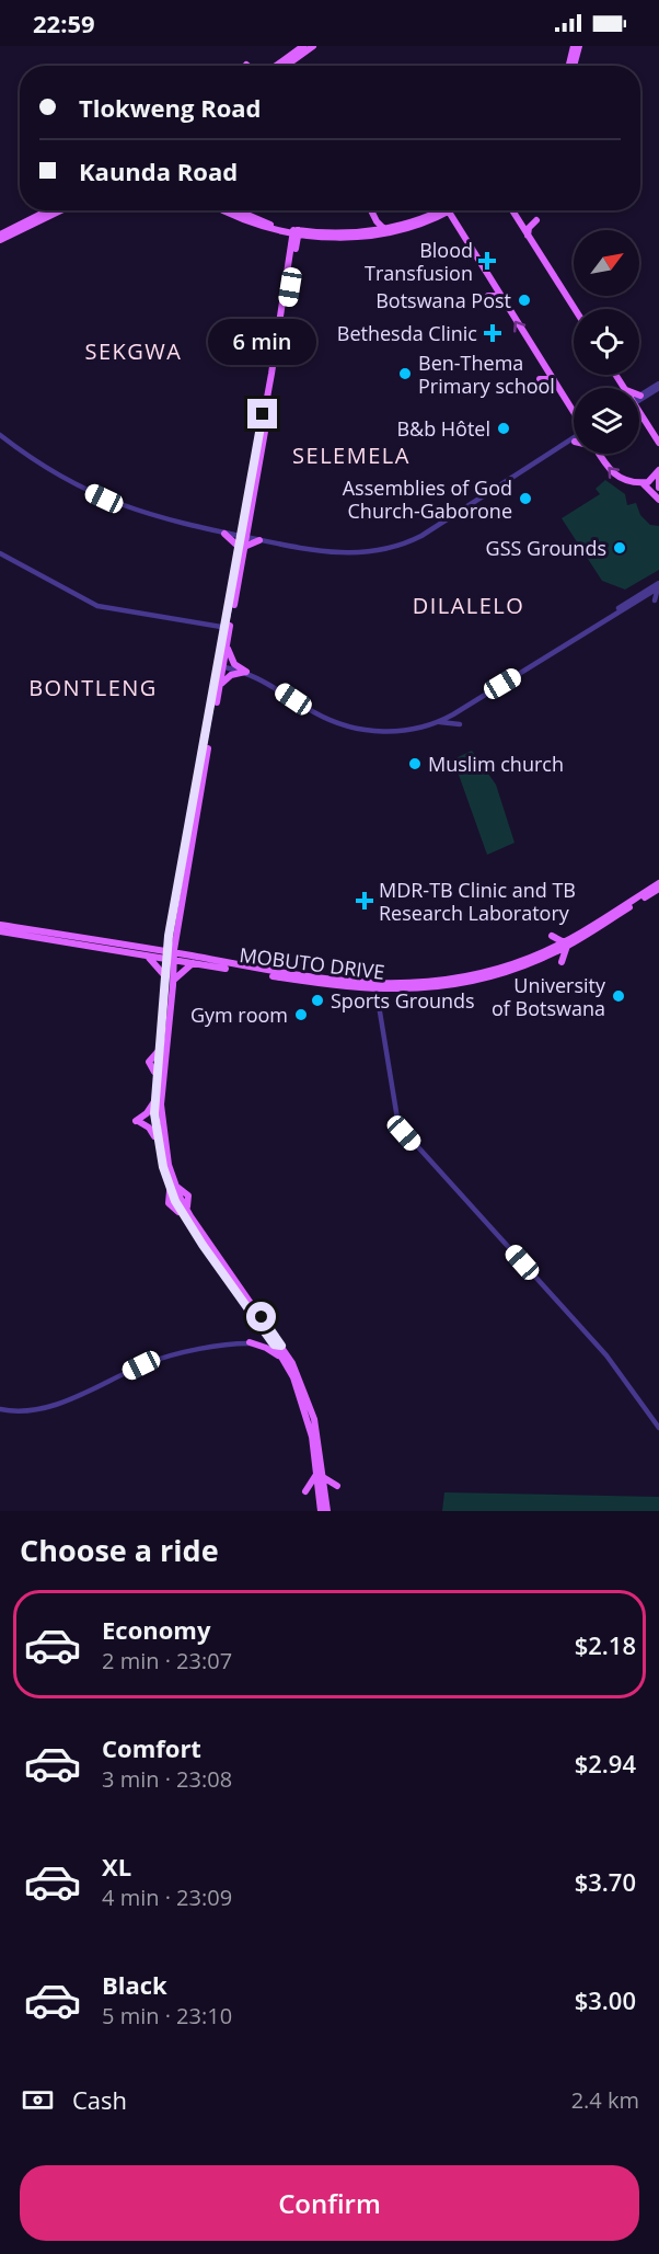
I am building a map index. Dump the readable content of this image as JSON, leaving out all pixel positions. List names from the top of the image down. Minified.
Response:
{"streets":{"main road":["MOBUTO DRIVE"]},"districts":["SEKGWA","SELEMELA","DILALELO","BONTLENG"],"places":{"health":["Blood Transfusion","Bethesda Clinic","MDR-TB Clinic and TB Research Laboratory"],"other":["Botswana Post","Ben-Thema Primary school","B&b Hôtel","Assemblies of God Church-Gaborone","GSS Grounds","Muslim church","University of Botswana","Sports Grounds","Gym room"]},"north":"top right","page":{"status":"22:59","banner":["Tlokweng Road","Kaunda Road"],"bubble":"6 min","heading":"Choose a ride","list":[{"name":"Economy","note":"2 min · 23:07","value":"$2.18"},{"name":"Comfort","note":"3 min · 23:08","value":"$2.94"},{"name":"XL","note":"4 min · 23:09","value":"$3.70"},{"name":"Black","note":"5 min · 23:10","value":"$3.00"}],"pay":["Cash","2.4 km"],"buttons":"Confirm"}}
